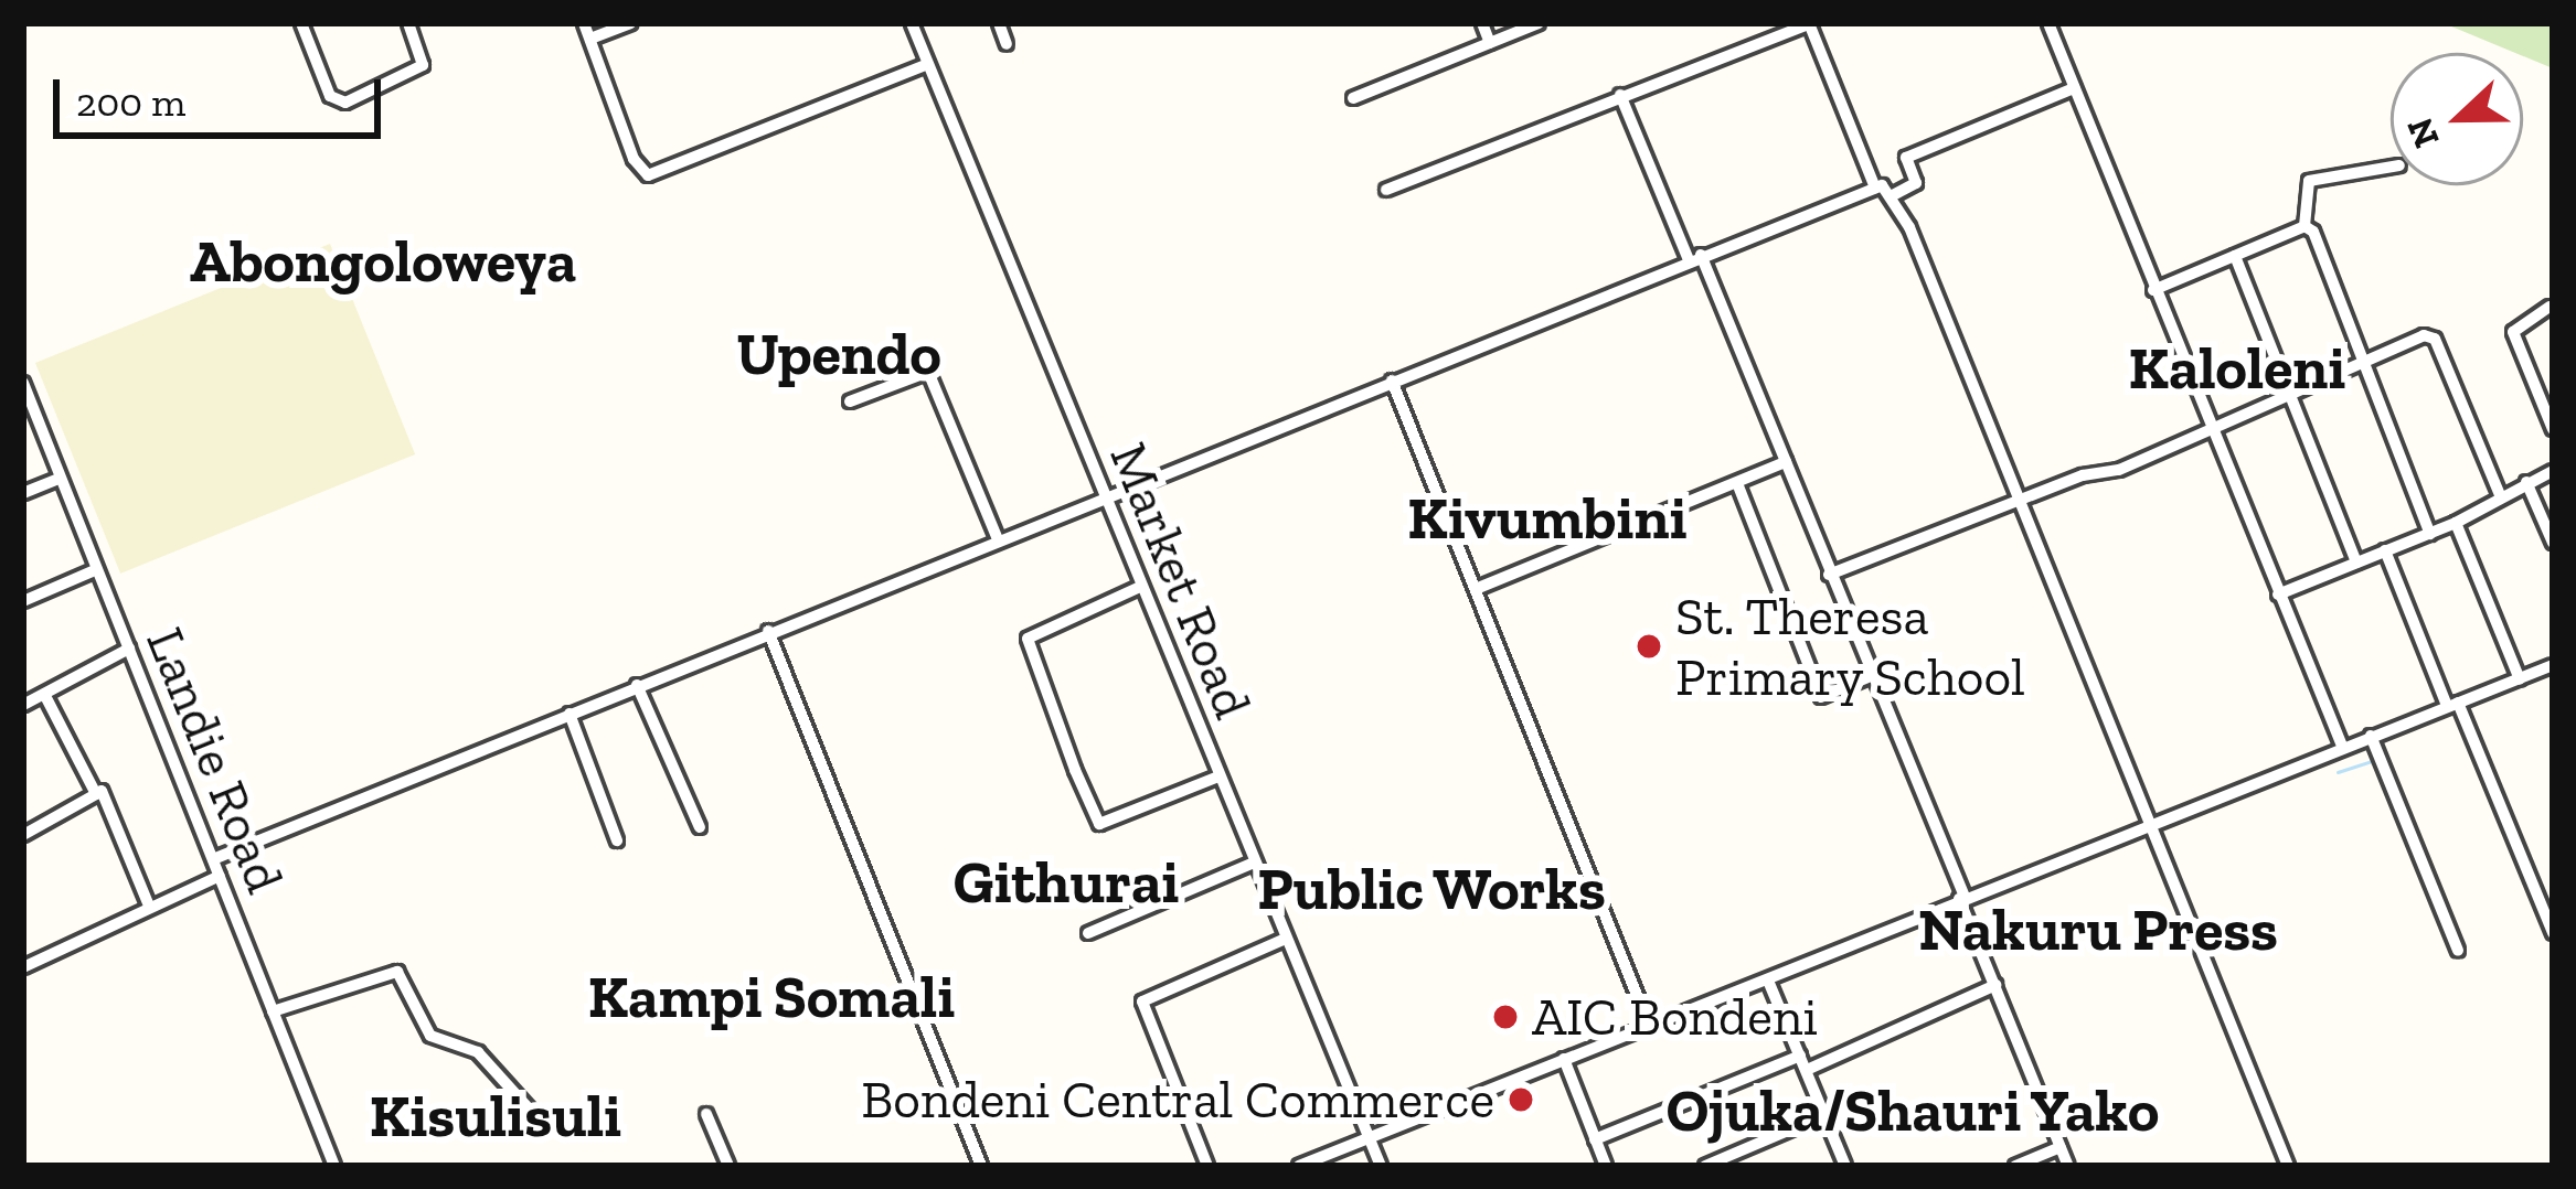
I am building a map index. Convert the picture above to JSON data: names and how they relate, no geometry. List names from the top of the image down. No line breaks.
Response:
{"streets":{"street":["Market Road","Landie Road"]},"districts":["Abongoloweya","Upendo","Kaloleni","Kivumbini","Githurai","Public Works","Nakuru Press","Kampi Somali","Ojuka/Shauri Yako","Kisulisuli"],"places":["St. Theresa Primary School","AIC Bondeni","Bondeni Central Commerce"],"scale_bar":"200 m","north":"left"}
